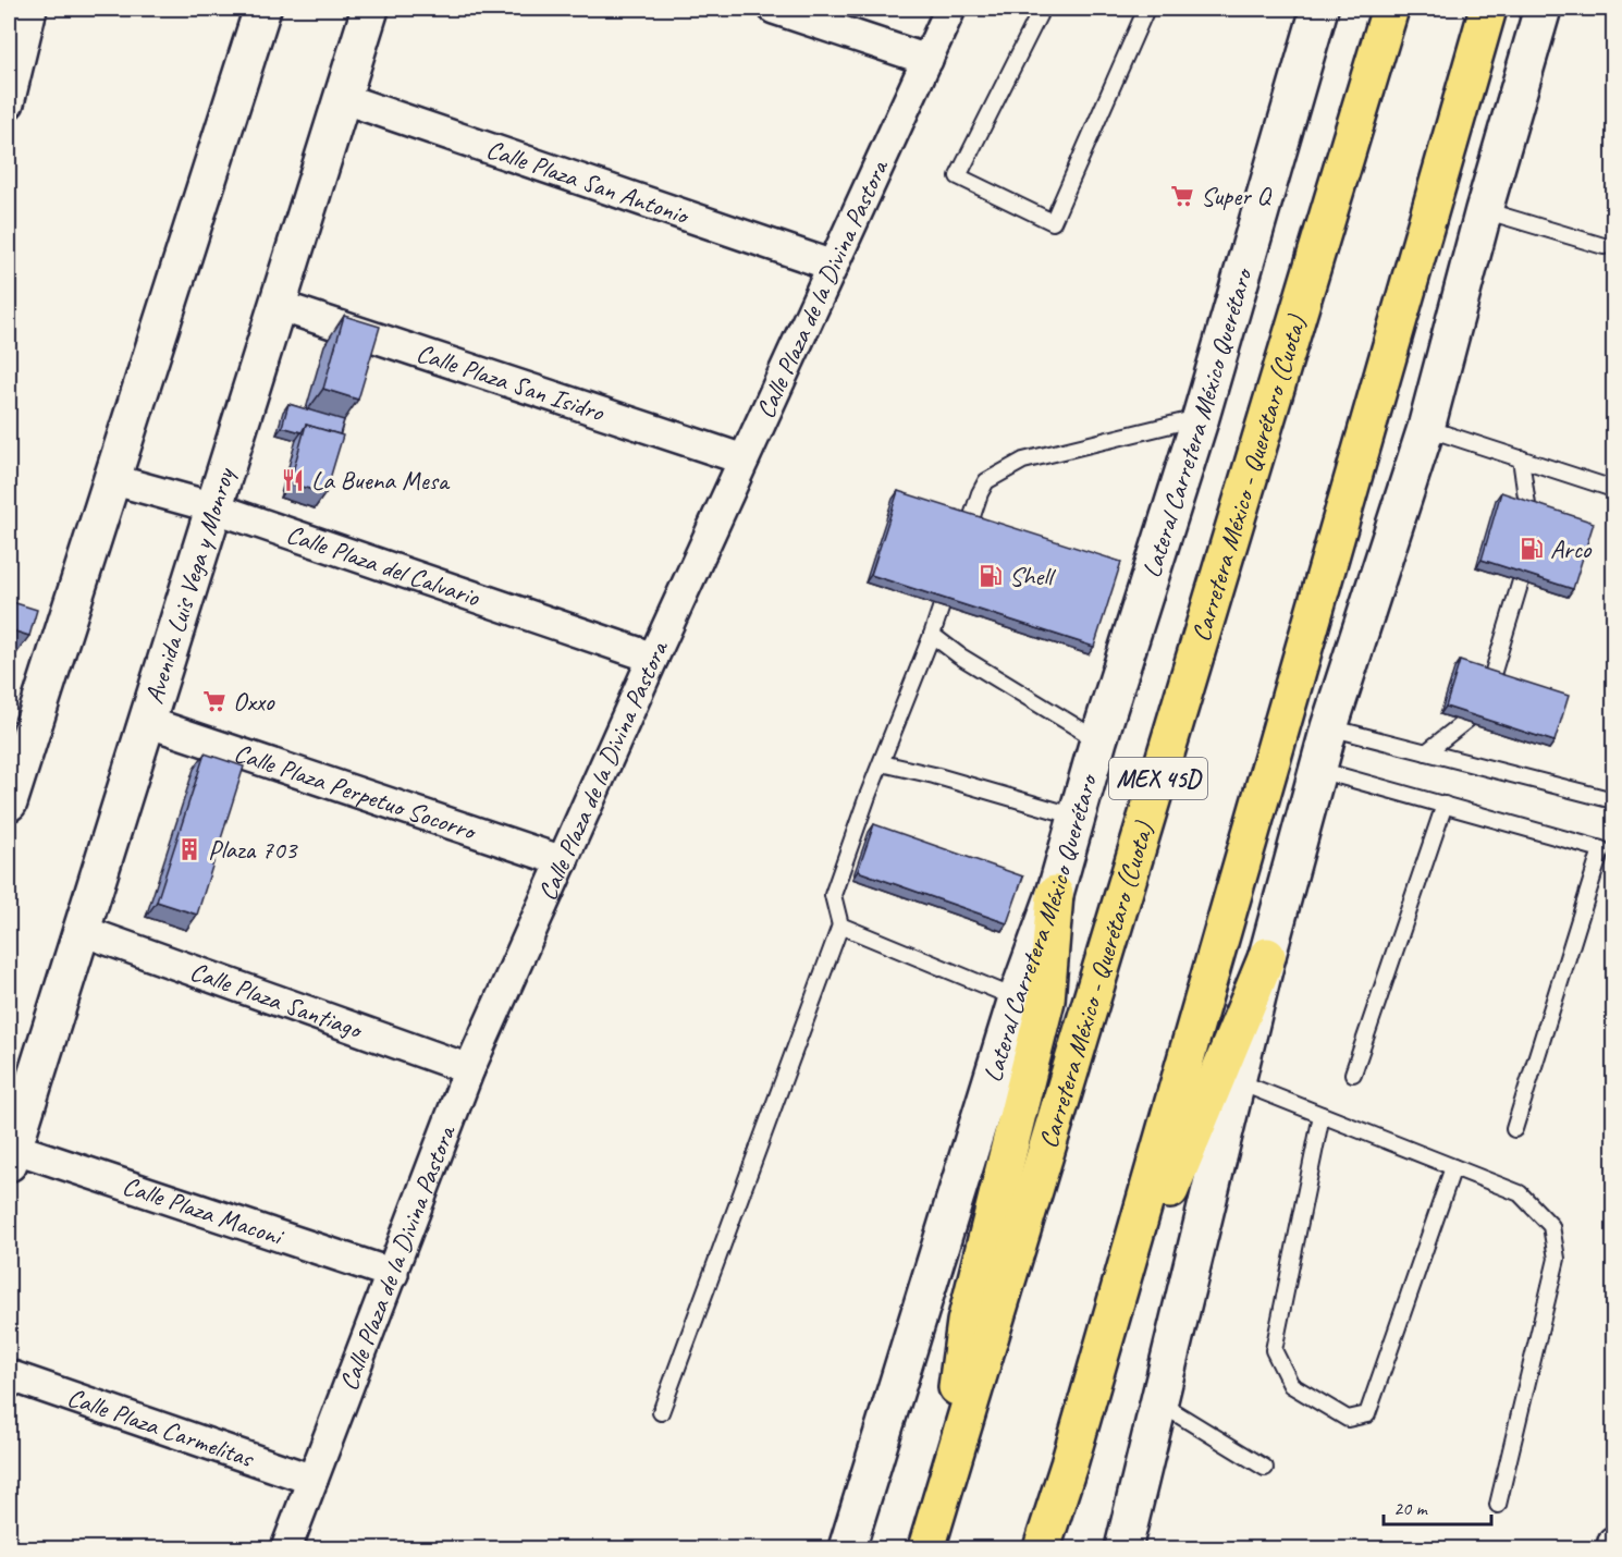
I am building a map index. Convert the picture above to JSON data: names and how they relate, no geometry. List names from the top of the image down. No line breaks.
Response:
{"streets":{"highway":["Carretera México - Querétaro (Cuota)","MEX 45D"],"main road":["Lateral Carretera México Querétaro","Avenida Luis Vega y Monroy"],"street":["Calle Plaza San Antonio","Calle Plaza de la Divina Pastora","Calle Plaza San Isidro","Calle Plaza del Calvario","Calle Plaza Perpetuo Socorro","Calle Plaza Santiago","Calle Plaza Maconi","Calle Plaza Carmelitas"]},"crossings":[["Calle Plaza San Antonio","Calle Plaza de la Divina Pastora"],["Calle Plaza San Antonio","Avenida Luis Vega y Monroy"],["Calle Plaza de la Divina Pastora","Calle Plaza San Isidro"],["Calle Plaza de la Divina Pastora","Calle Plaza del Calvario"],["Calle Plaza de la Divina Pastora","Calle Plaza Perpetuo Socorro"],["Calle Plaza de la Divina Pastora","Calle Plaza Santiago"],["Calle Plaza de la Divina Pastora","Calle Plaza Maconi"],["Calle Plaza de la Divina Pastora","Calle Plaza Carmelitas"],["Calle Plaza San Isidro","Avenida Luis Vega y Monroy"],["Calle Plaza del Calvario","Avenida Luis Vega y Monroy"],["Avenida Luis Vega y Monroy","Calle Plaza Perpetuo Socorro"],["Avenida Luis Vega y Monroy","Calle Plaza Santiago"],["Avenida Luis Vega y Monroy","Calle Plaza Maconi"]],"places":{"supermarket":["Super Q","Oxxo"],"restaurant":["La Buena Mesa"],"fuel station":["Arco","Shell"],"building":["Plaza 703"]},"scale_bar":"20 m"}
